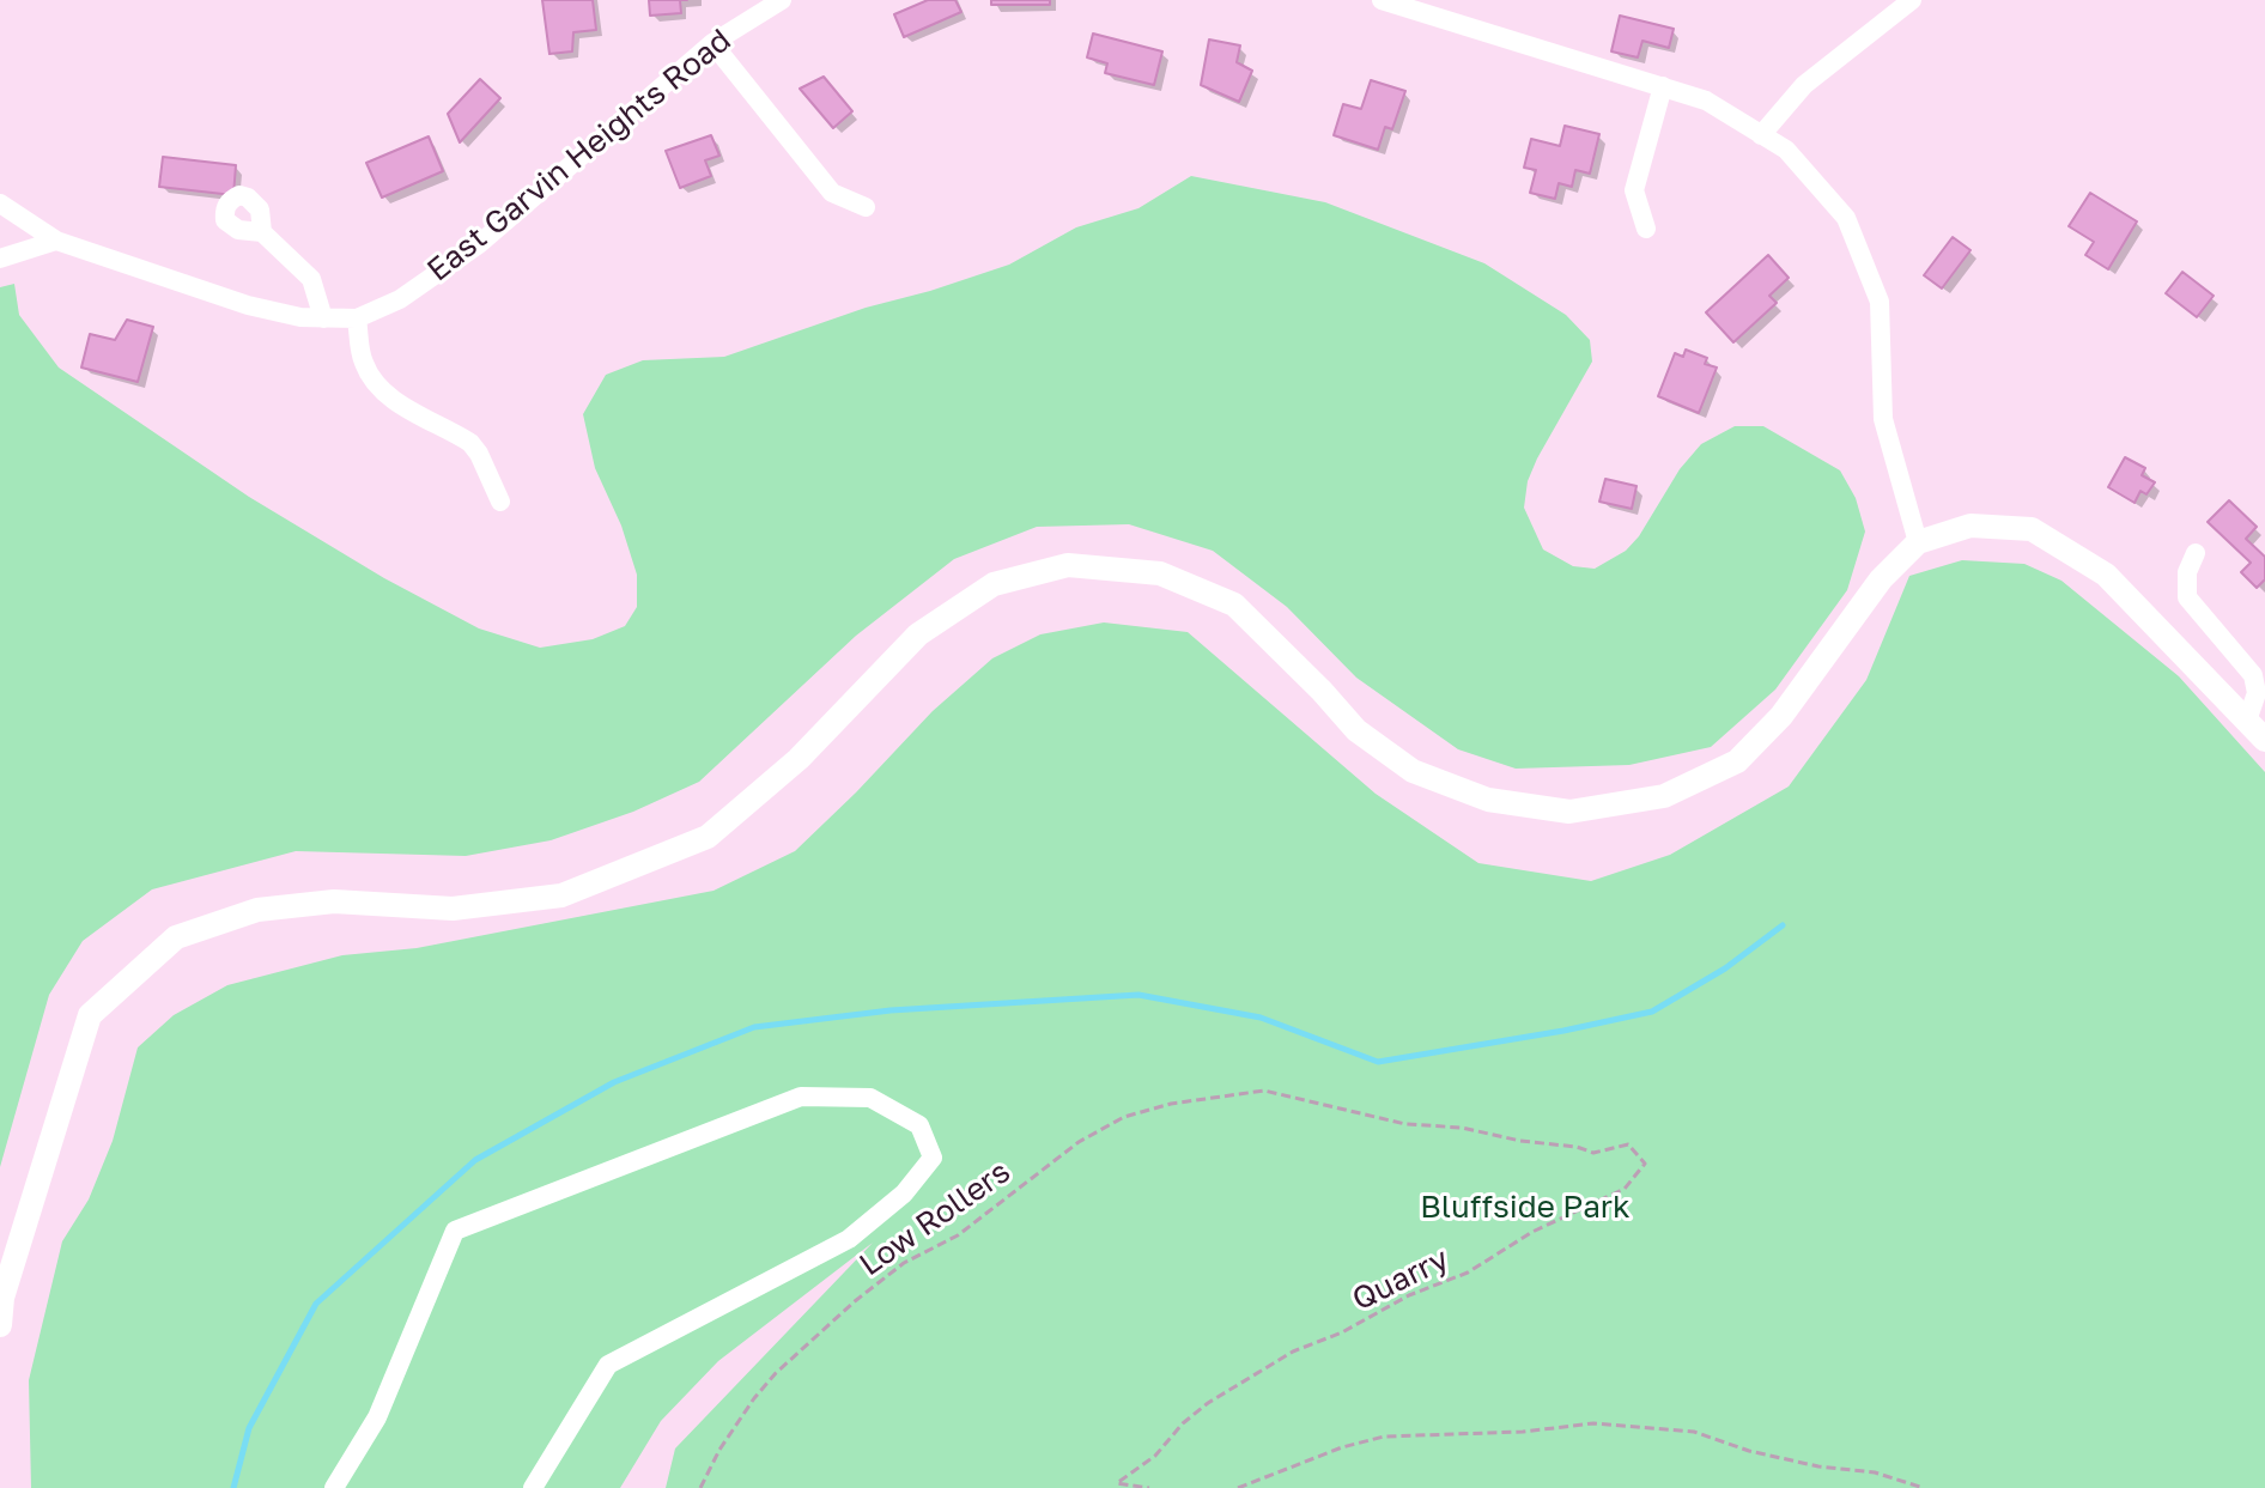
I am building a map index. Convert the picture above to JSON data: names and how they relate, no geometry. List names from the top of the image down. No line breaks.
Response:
{"streets":{"street":["East Garvin Heights Road"],"path":["Low Rollers","Quarry"]},"crossings":[["Low Rollers","Quarry"]],"parks":["Bluffside Park"]}
